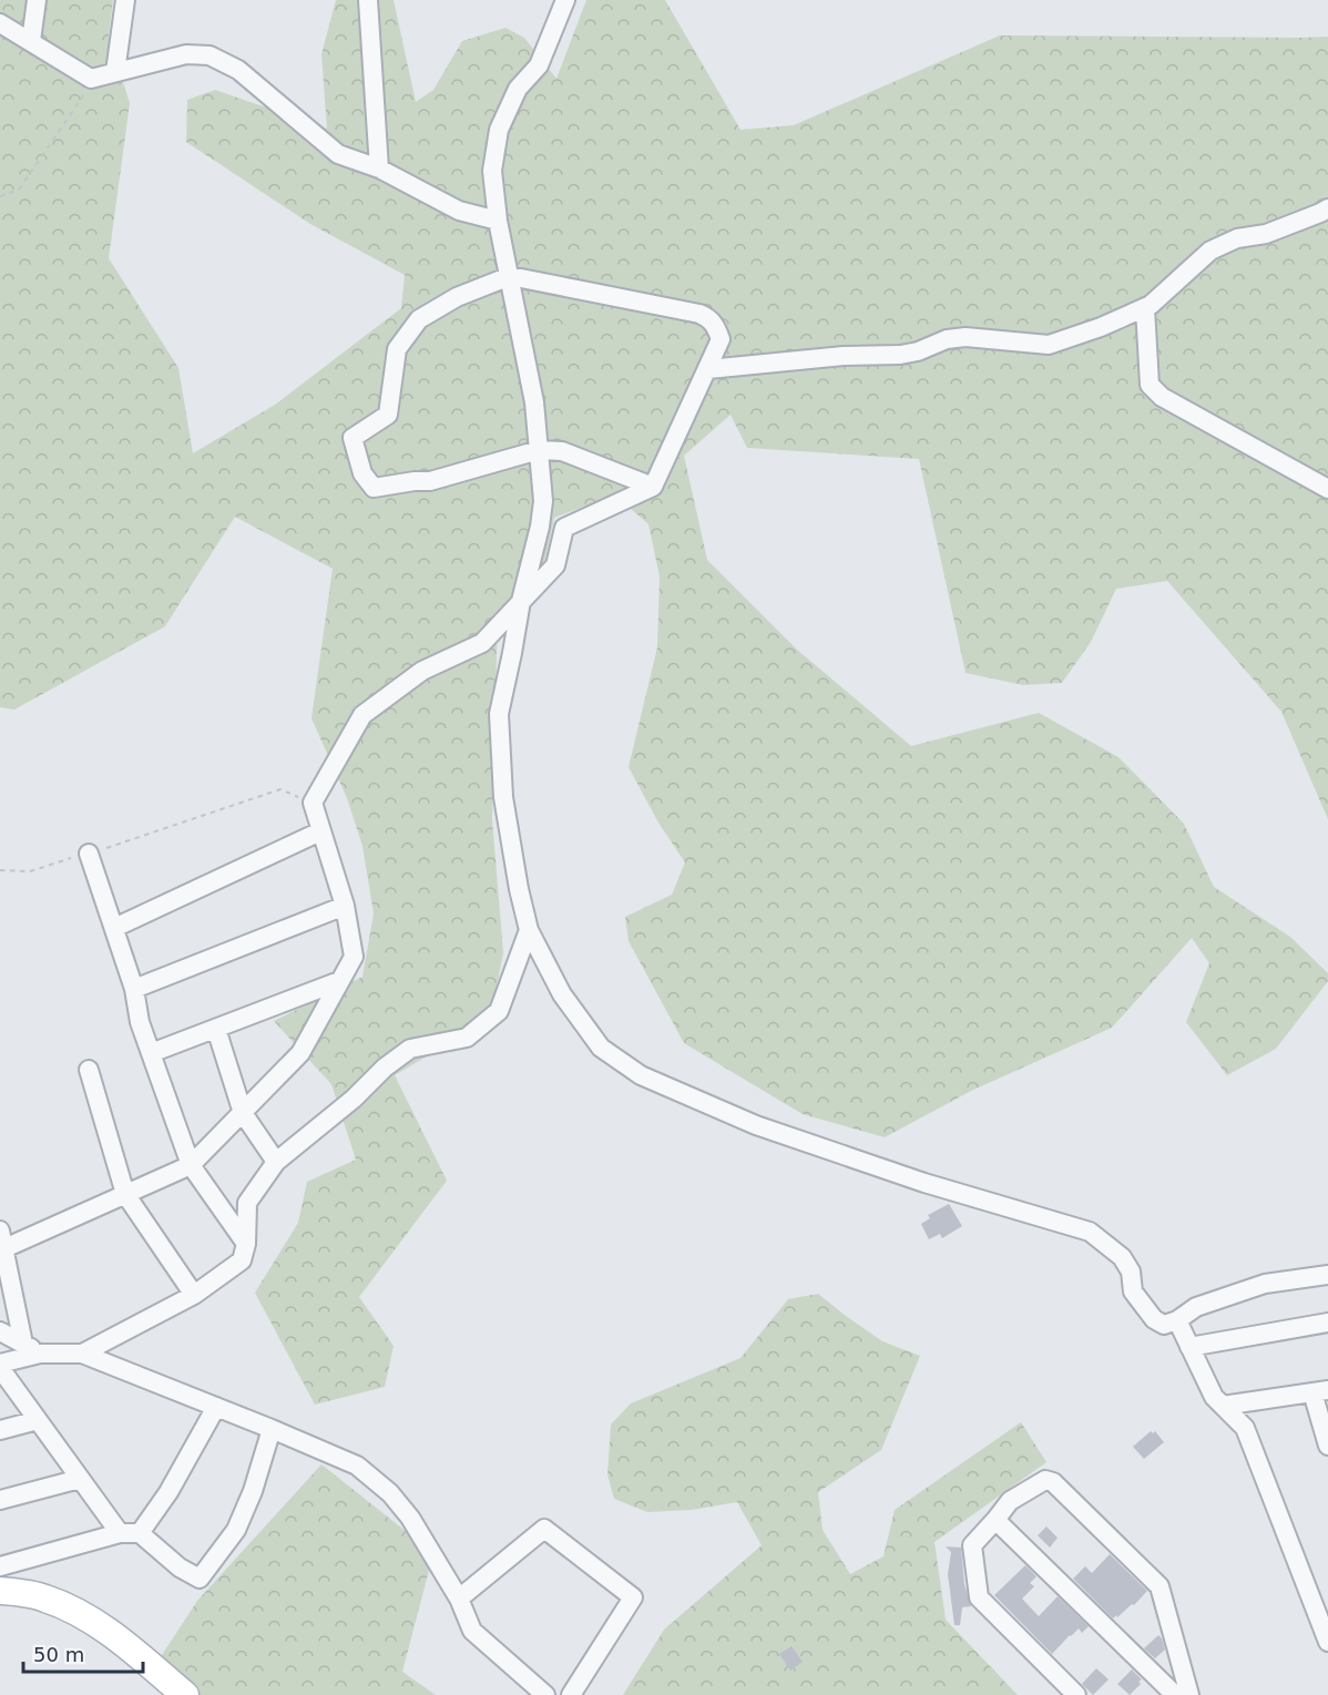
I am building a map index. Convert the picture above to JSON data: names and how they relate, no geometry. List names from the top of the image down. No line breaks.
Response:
{"scale_bar":"50 m"}
